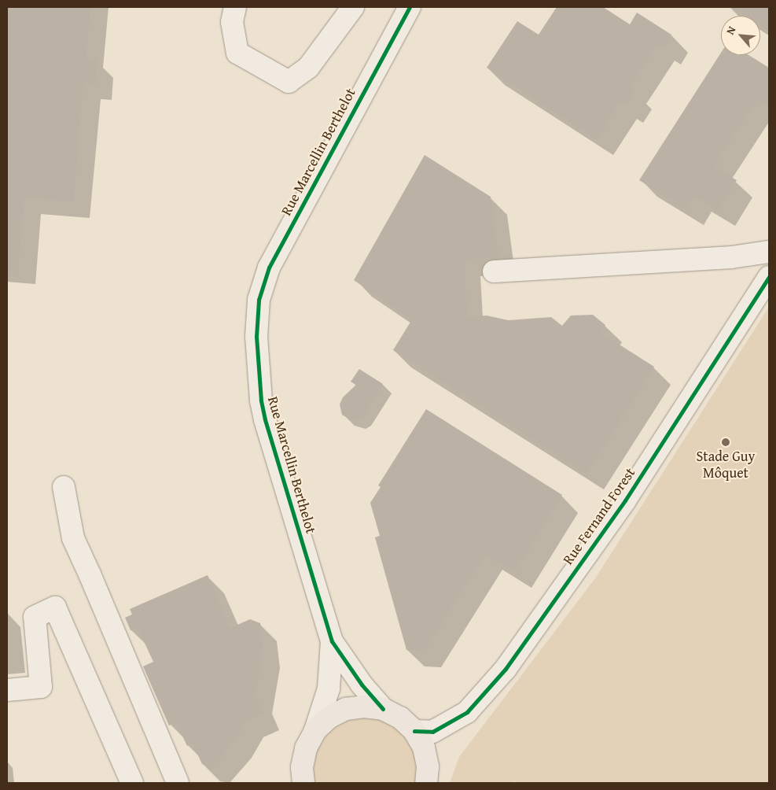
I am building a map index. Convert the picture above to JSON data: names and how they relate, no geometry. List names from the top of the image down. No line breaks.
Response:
{"streets":{"street":["Rue Marcellin Berthelot","Rue Fernand Forest"]},"places":["Stade Guy Môquet"],"north":"top left"}
